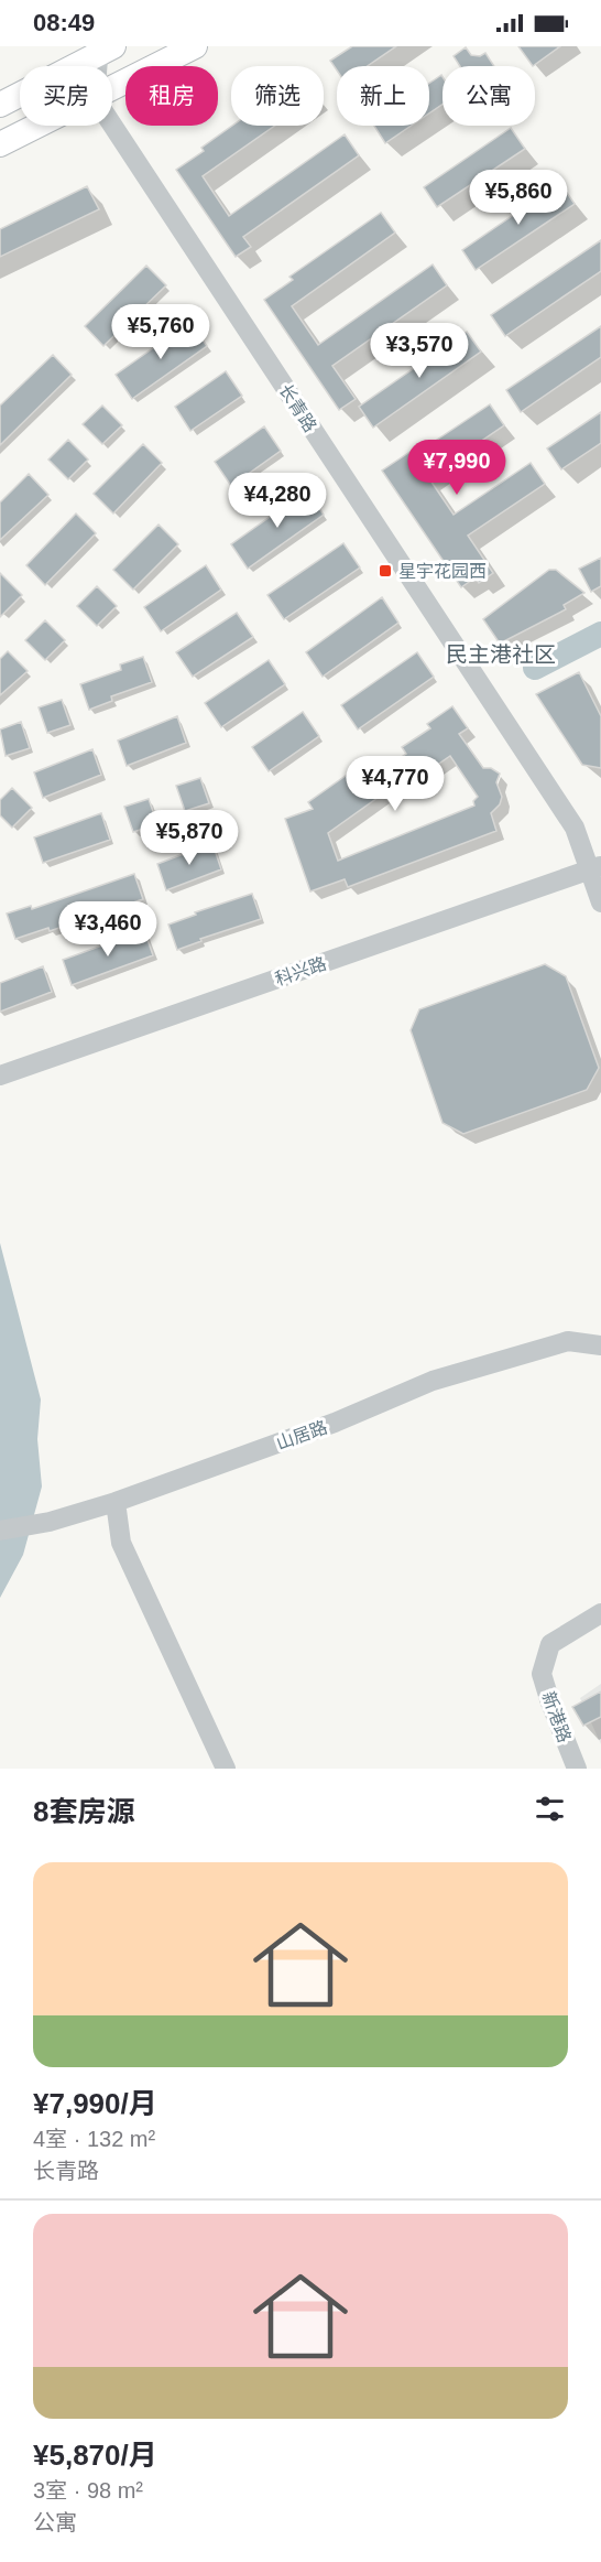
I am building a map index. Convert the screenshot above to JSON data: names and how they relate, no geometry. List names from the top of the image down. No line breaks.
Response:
{"streets":{"street":["长青路","科兴路","山居路","新港路"]},"crossings":[["长青路","科兴路"]],"districts":["民主港社区"],"places":{"transit":["星宇花园西"]},"page":{"status":"08:49","chip":["买房","租房","筛选","新上","公寓"],"price":["¥5,860","¥5,760","¥3,570","¥7,990","¥4,280","¥4,770","¥5,870","¥3,460"],"heading":"8套房源","list":[{"name":"¥7,990/月","note":"4室 · 132 m² · 长青路"},{"name":"¥5,870/月","note":"3室 · 98 m² · 公寓"}]}}
